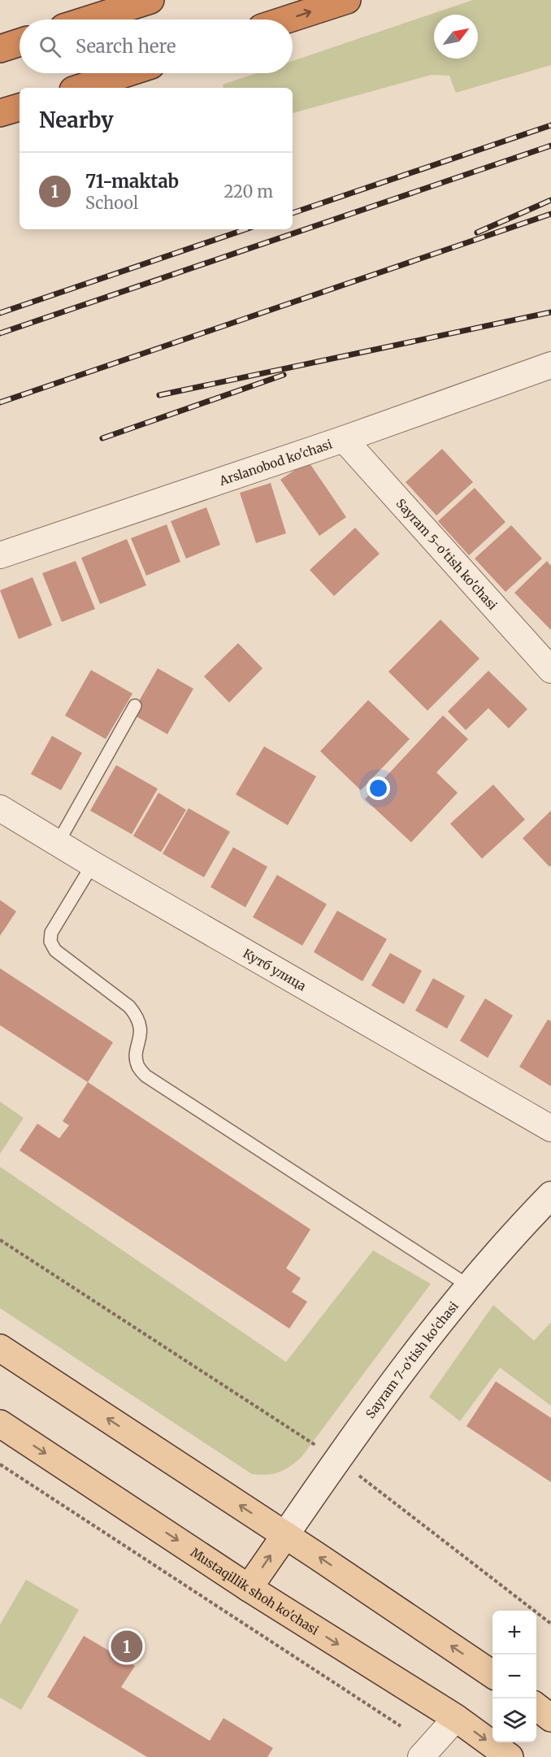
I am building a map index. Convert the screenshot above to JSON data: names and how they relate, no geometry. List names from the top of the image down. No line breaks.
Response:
{"streets":{"main road":["Mustaqillik shoh ko'chasi"],"street":["Arslanobod ko'chasi","Sayram 5-o'tish ko'chasi","Кутб улица","Sayram 7-o'tish ko'chasi"]},"crossings":[["Arslanobod ko'chasi","Sayram 5-o'tish ko'chasi"]],"north":"top right","page":{"search":"Search here","heading":"Nearby","list":[{"mark":"1","name":"71-maktab","note":"School","value":"220 m"}],"map_buttons":["+","−"],"pins":"1"}}
